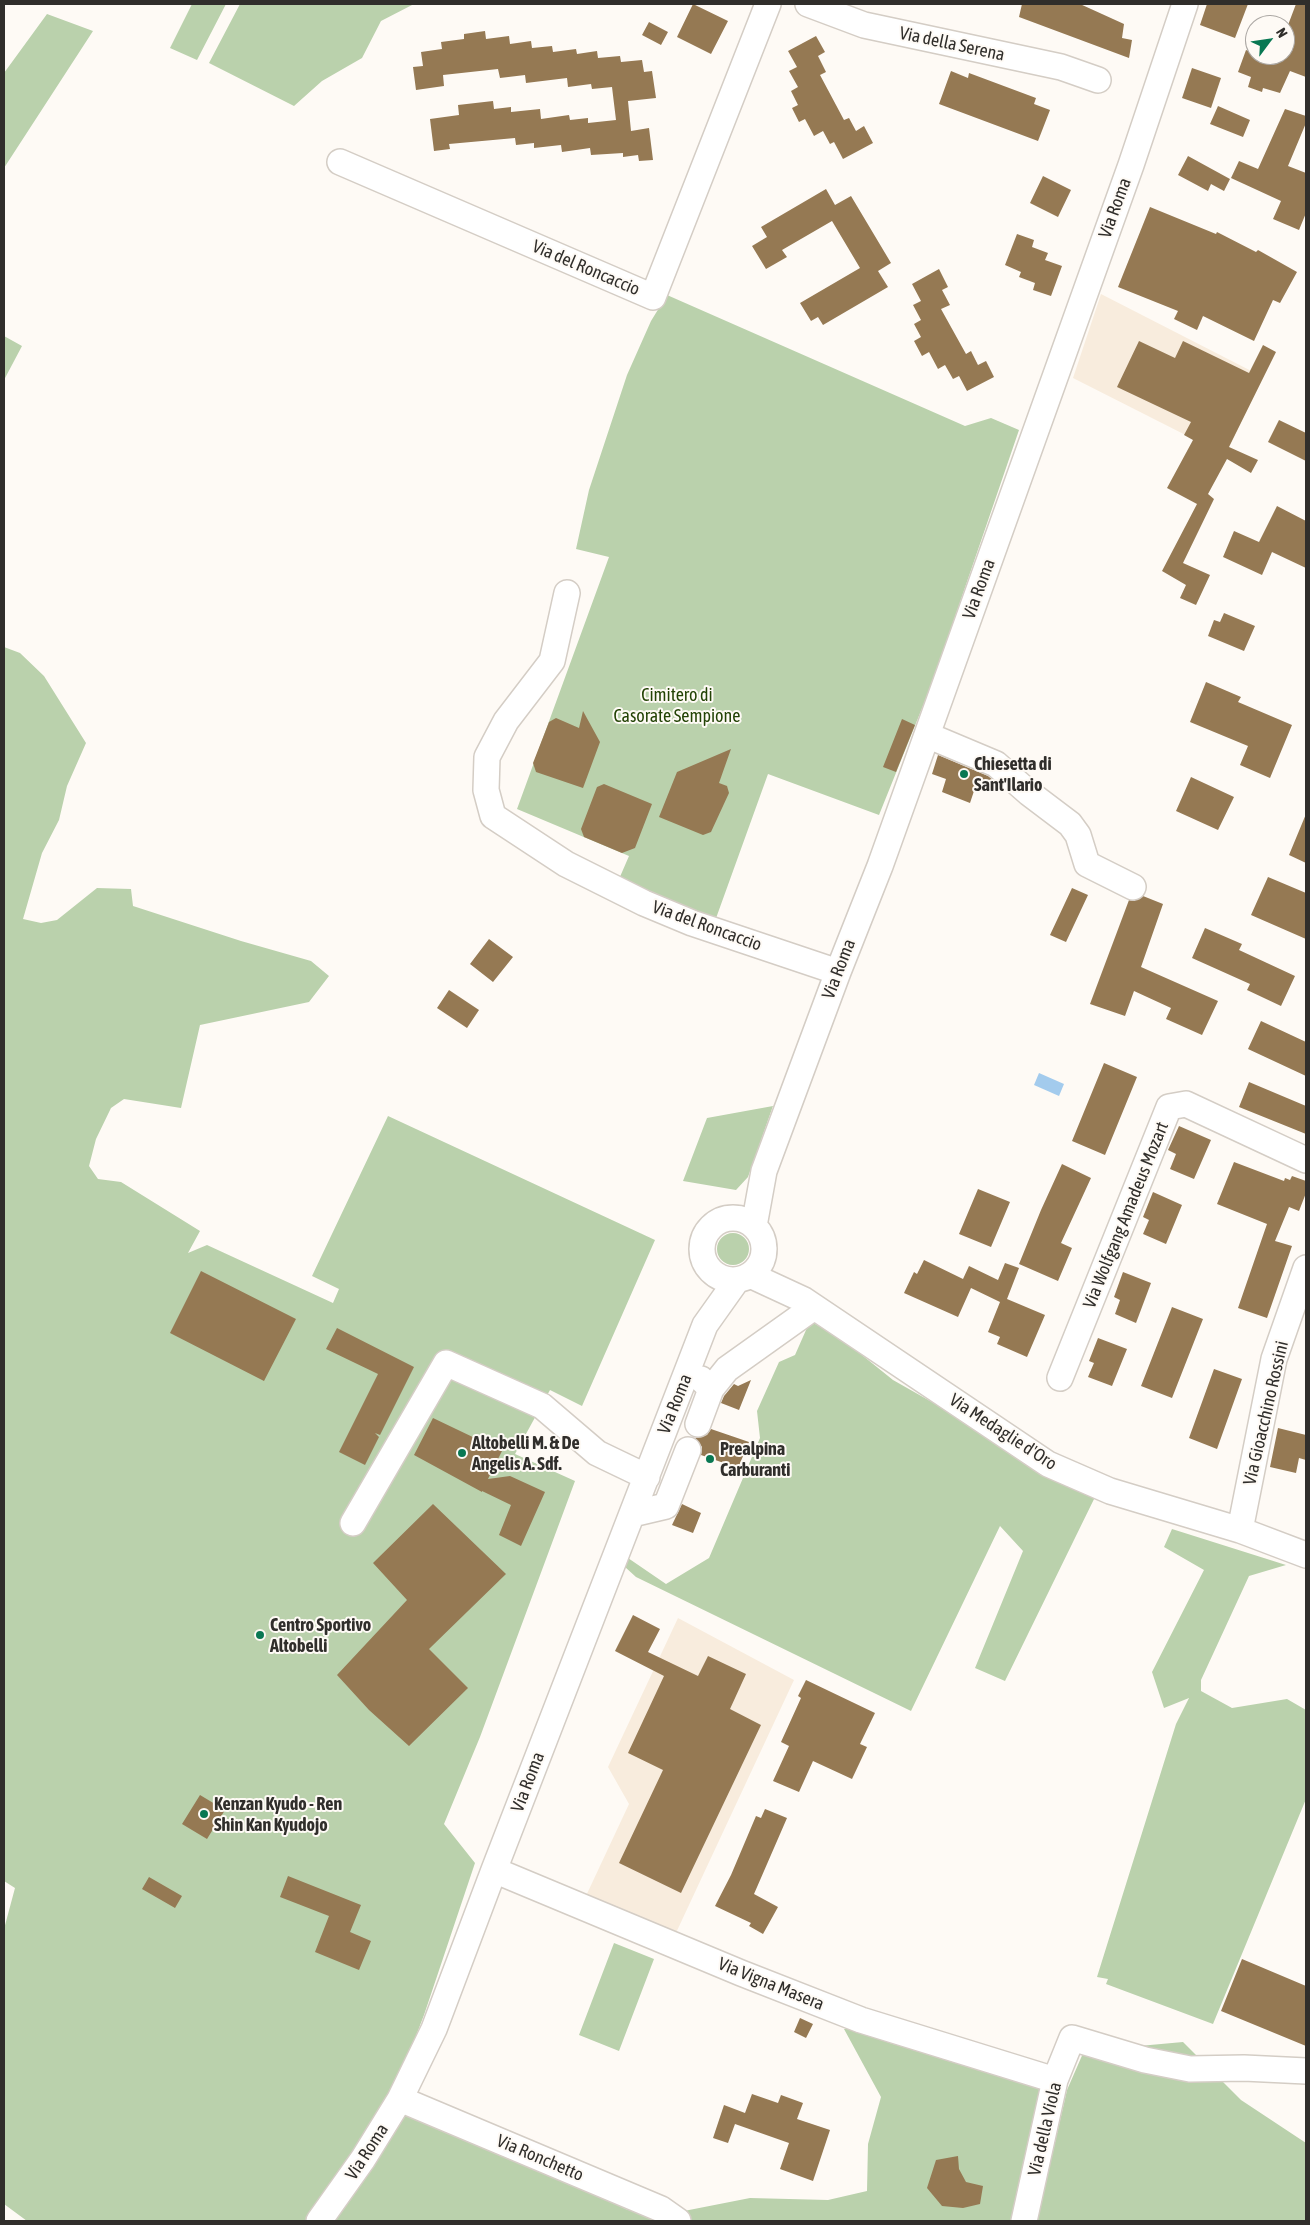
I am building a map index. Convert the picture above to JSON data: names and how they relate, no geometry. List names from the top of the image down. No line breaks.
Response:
{"streets":{"street":["Via della Serena","Via Roma","Via del Roncaccio","Via Wolfgang Amadeus Mozart","Via Gioacchino Rossini","Via Medaglie d'Oro","Via Vigna Masera","Via della Viola","Via Ronchetto"]},"crossings":[["Via Roma","Via del Roncaccio"],["Via Roma","Via Medaglie d'Oro"],["Via Roma","Via Vigna Masera"],["Via Roma","Via Ronchetto"],["Via Gioacchino Rossini","Via Medaglie d'Oro"],["Via Vigna Masera","Via della Viola"]],"parks":["Cimitero di Casorate Sempione"],"places":["Chiesetta di Sant'Ilario","Altobelli M. & De Angelis A. Sdf.","Prealpina Carburanti","Centro Sportivo Altobelli","Kenzan Kyudo - Ren Shin Kan Kyudojo"],"north":"top right"}
